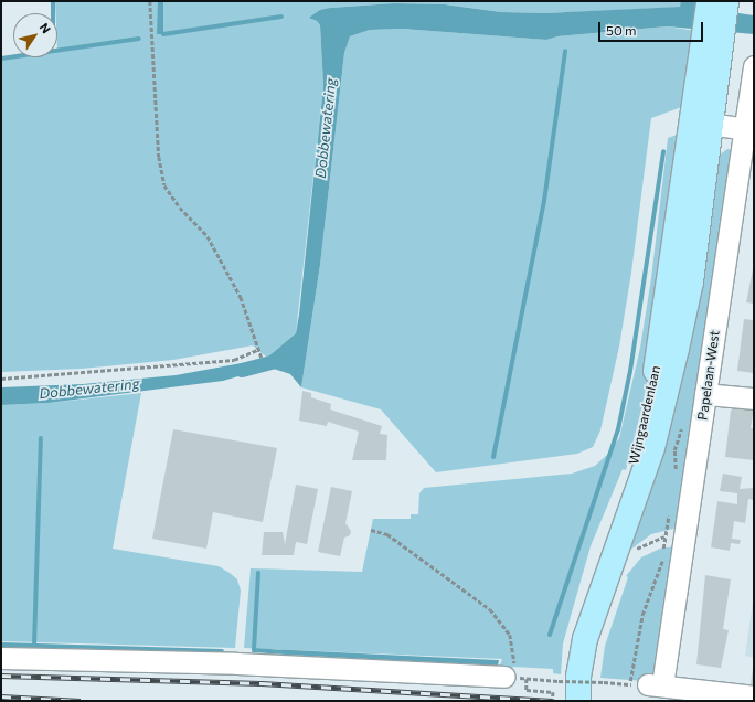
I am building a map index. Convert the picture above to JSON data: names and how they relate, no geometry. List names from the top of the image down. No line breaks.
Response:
{"streets":{"main road":["Wijngaardenlaan"],"street":["Papelaan-West"]},"water":["Dobbewatering"],"scale_bar":"50 m","north":"top right"}
